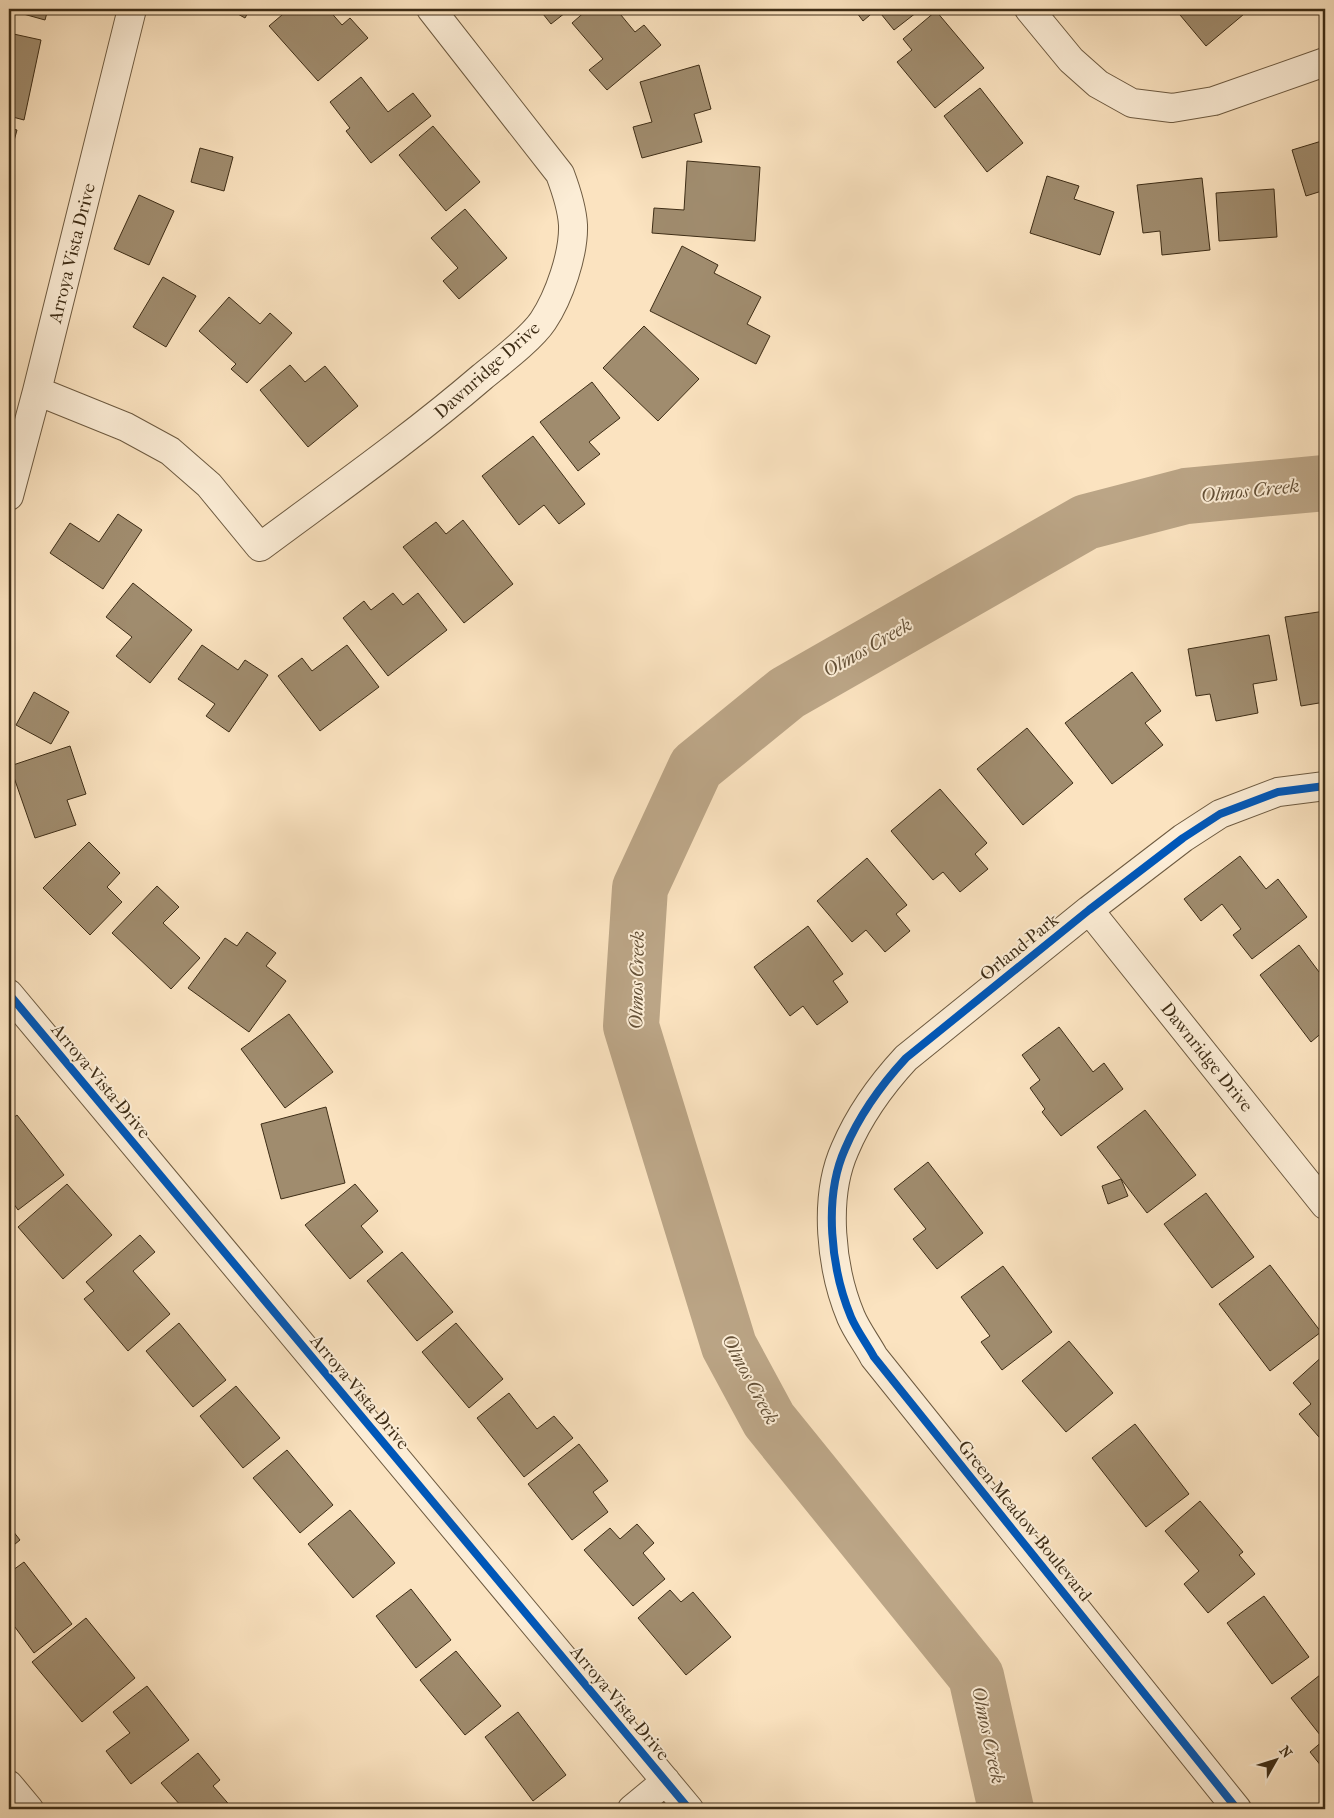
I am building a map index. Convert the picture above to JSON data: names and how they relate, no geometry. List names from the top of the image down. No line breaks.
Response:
{"streets":{"street":["Arroya Vista Drive","Dawnridge Drive","Orland Park","Green Meadow Boulevard"]},"crossings":[["Arroya Vista Drive","Dawnridge Drive"],["Dawnridge Drive","Orland Park"],["Orland Park","Green Meadow Boulevard"]],"water":["Olmos Creek"],"north":"top right"}
